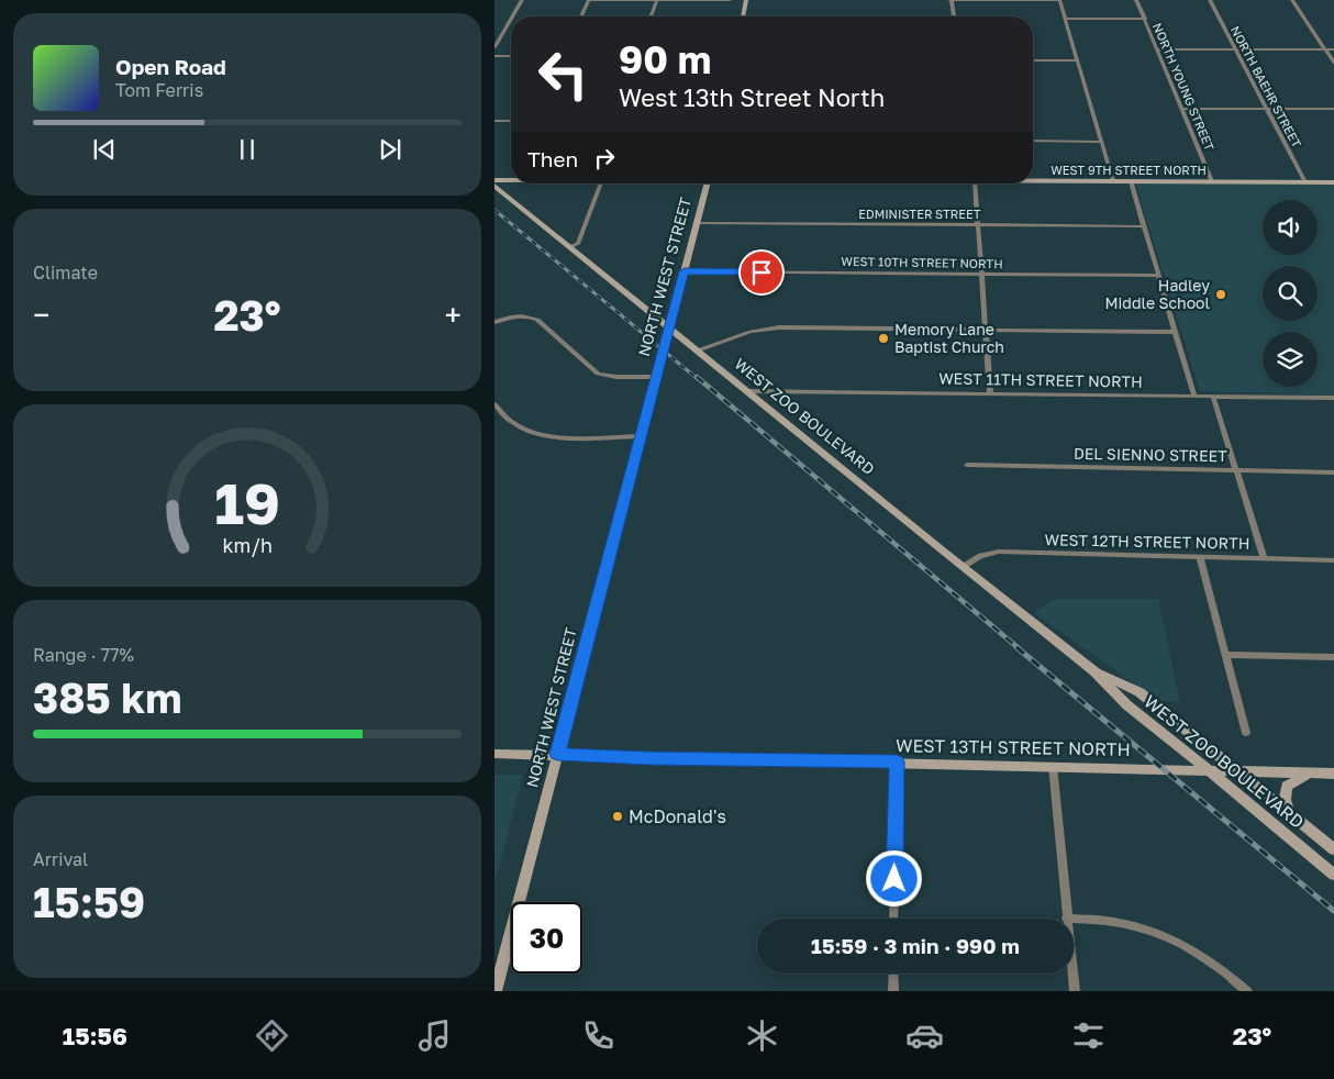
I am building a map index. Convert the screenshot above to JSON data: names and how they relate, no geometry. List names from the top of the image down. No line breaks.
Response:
{"streets":{"main road":["WEST 9TH STREET NORTH","NORTH WEST STREET","WEST ZOO BOULEVARD","WEST 13TH STREET NORTH"],"street":["NORTH YOUNG STREET","NORTH BAEHR STREET","EDMINISTER STREET","WEST 10TH STREET NORTH","WEST 11TH STREET NORTH","DEL SIENNO STREET","WEST 12TH STREET NORTH"]},"crossings":[["NORTH YOUNG STREET","WEST 9TH STREET NORTH"],["NORTH BAEHR STREET","WEST 9TH STREET NORTH"],["EDMINISTER STREET","NORTH WEST STREET"],["WEST 10TH STREET NORTH","NORTH WEST STREET"],["NORTH WEST STREET","WEST ZOO BOULEVARD"],["NORTH WEST STREET","WEST 13TH STREET NORTH"],["WEST 11TH STREET NORTH","WEST ZOO BOULEVARD"],["WEST ZOO BOULEVARD","WEST 12TH STREET NORTH"],["WEST ZOO BOULEVARD","WEST 13TH STREET NORTH"]],"places":["Hadley Middle School","Memory Lane Baptist Church","McDonald's"],"page":{"turn":["90 m","West 13th Street North"],"song":["Open Road","Tom Ferris"],"then":"Then","tile":["Climate",["Range · 77%","385 km"],["Arrival","15:59"]],"heat":["−","23°","+"],"limit":"30","trip":"15:59 · 3 min · 990 m","tabs":["15:56","23°"],"gauge":["19","km/h"]}}
